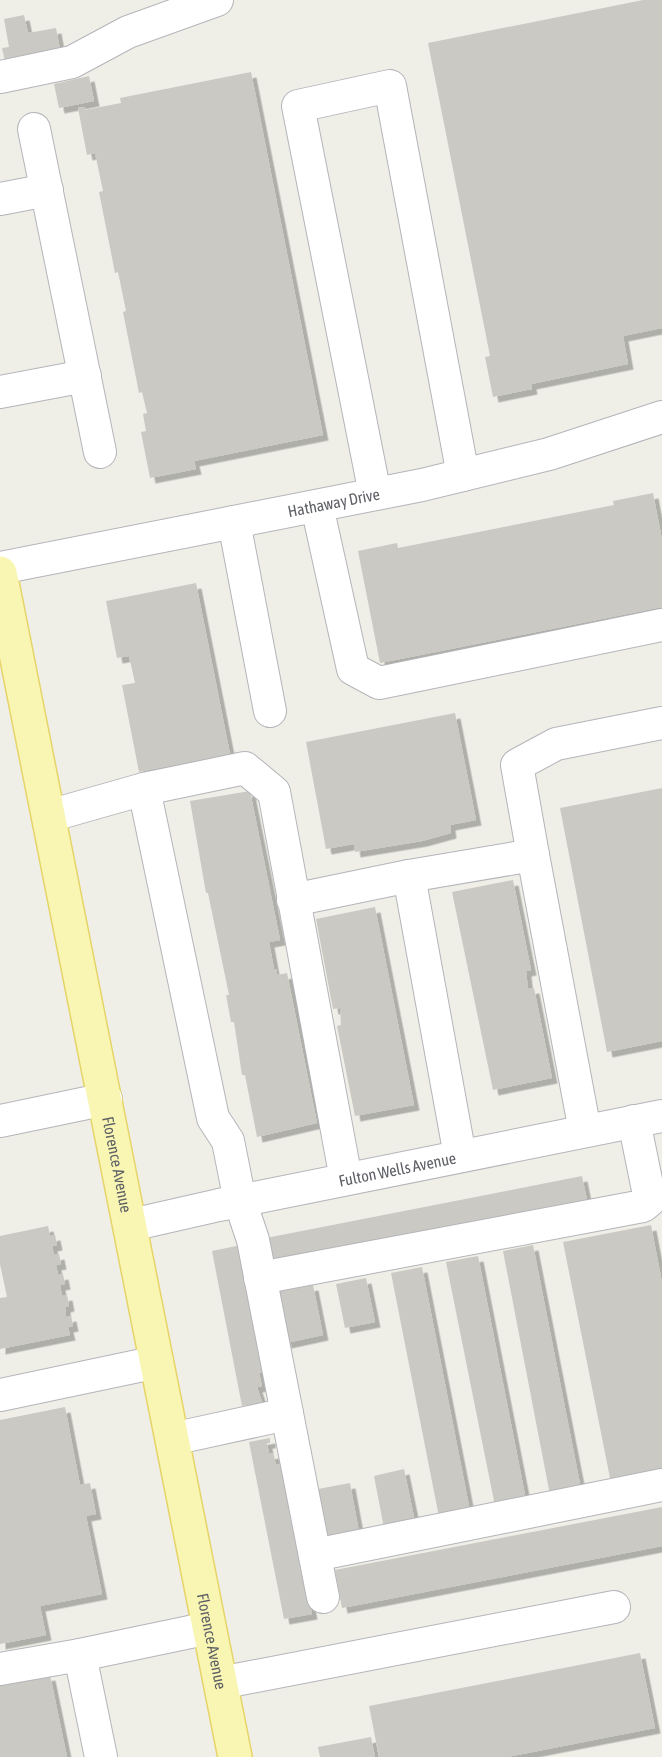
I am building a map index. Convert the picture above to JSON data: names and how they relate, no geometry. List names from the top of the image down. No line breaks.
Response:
{"streets":{"main road":["Florence Avenue"],"street":["Hathaway Drive","Fulton Wells Avenue"]},"crossings":[["Florence Avenue","Fulton Wells Avenue"]]}
